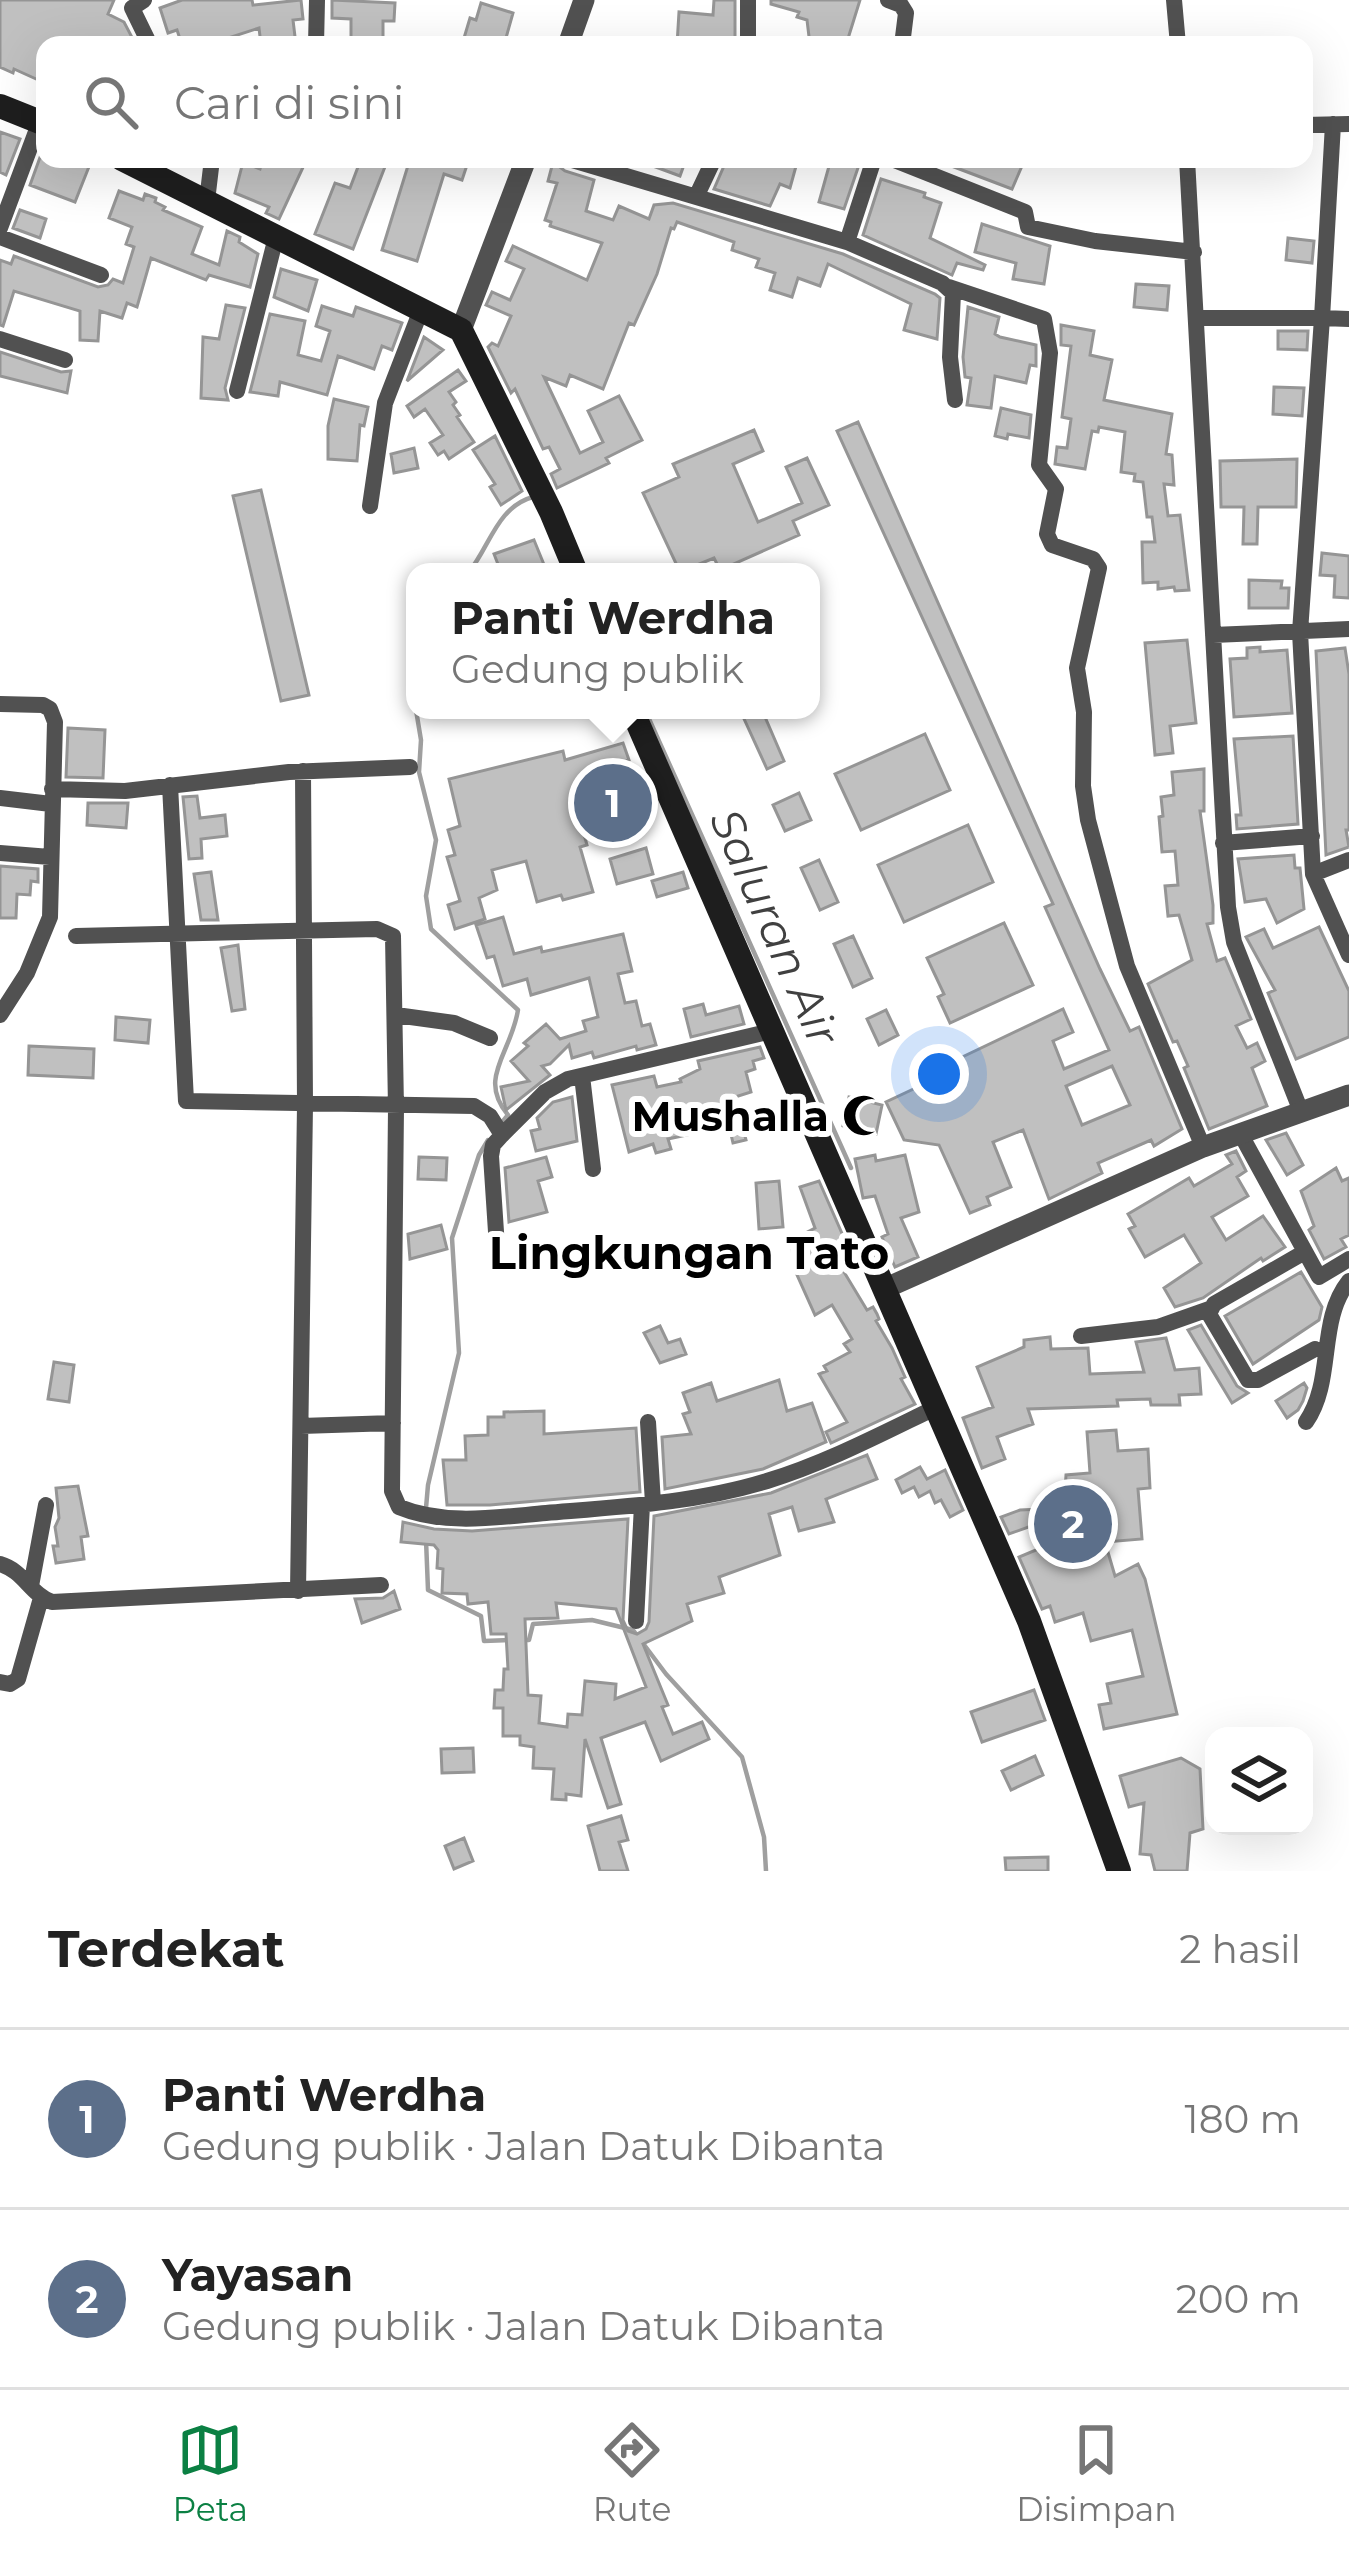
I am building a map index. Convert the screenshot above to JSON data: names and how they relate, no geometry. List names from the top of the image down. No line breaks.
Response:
{"districts":["Lingkungan Tato"],"water":["Saluran Air"],"places":{"mosque":["Mushalla"]},"page":{"search":"Cari di sini","popup":["Panti Werdha","Gedung publik"],"pins":["1","2"],"heading":["Terdekat","2 hasil"],"list":[{"mark":"1","name":"Panti Werdha","note":"Gedung publik · Jalan Datuk Dibanta","value":"180 m"},{"mark":"2","name":"Yayasan","note":"Gedung publik · Jalan Datuk Dibanta","value":"200 m"}],"nav":["Peta","Rute","Disimpan"]}}
